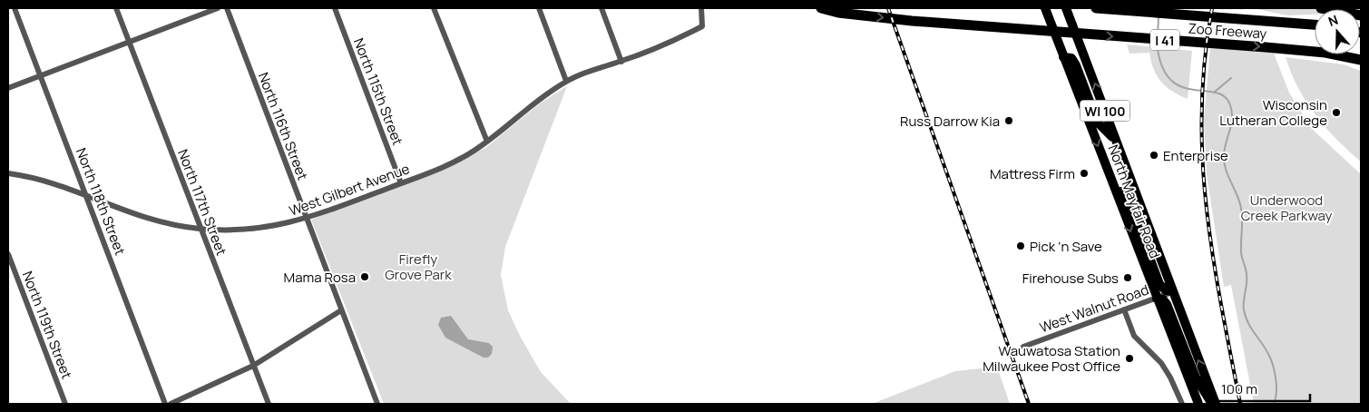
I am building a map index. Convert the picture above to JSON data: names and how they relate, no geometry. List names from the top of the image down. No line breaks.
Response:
{"streets":{"highway":["Zoo Freeway","I 41"],"main road":["WI 100","North Mayfair Road"],"street":["North 115th Street","North 116th Street","West Gilbert Avenue","North 118th Street","North 117th Street","West Walnut Road","North 119th Street"]},"crossings":[["North 115th Street","West Gilbert Avenue"],["North 116th Street","West Gilbert Avenue"],["West Gilbert Avenue","North 118th Street"],["West Gilbert Avenue","North 117th Street"],["North Mayfair Road","West Walnut Road"]],"parks":["Underwood Creek Parkway","Firefly Grove Park"],"places":["Wisconsin Lutheran College","Russ Darrow Kia","Enterprise","Mattress Firm","Pick 'n Save","Mama Rosa","Firehouse Subs","Wauwatosa Station Milwaukee Post Office"],"scale_bar":"100 m","north":"top"}
